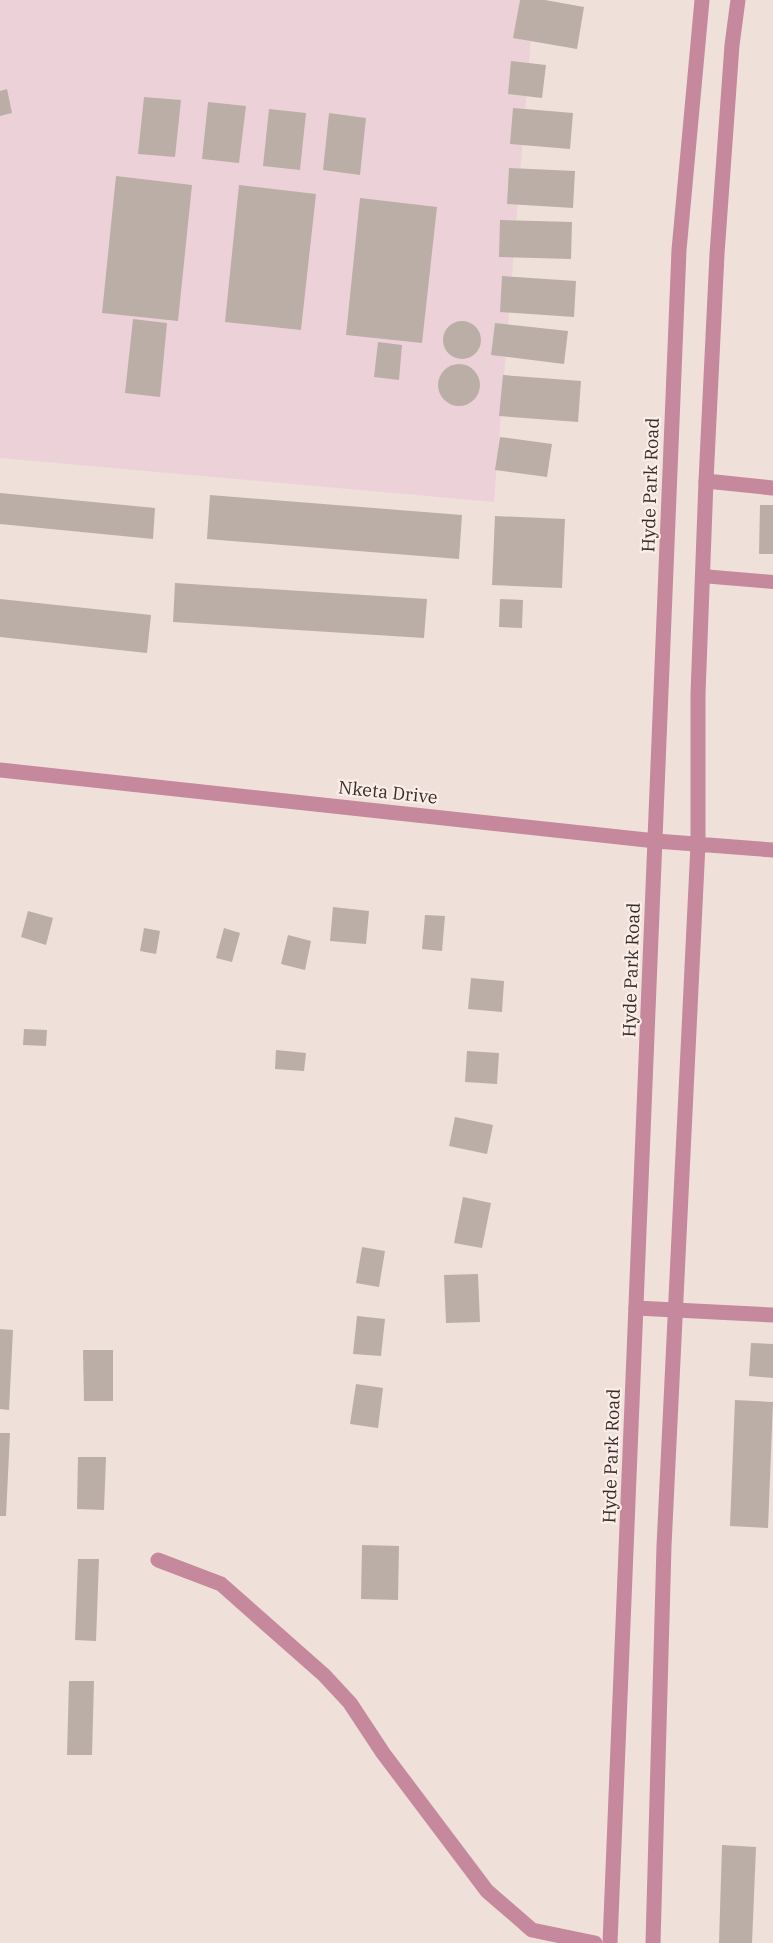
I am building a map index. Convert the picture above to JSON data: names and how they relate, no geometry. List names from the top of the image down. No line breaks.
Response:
{"streets":{"street":["Hyde Park Road","Nketa Drive"]},"crossings":[["Hyde Park Road","Nketa Drive"]]}
